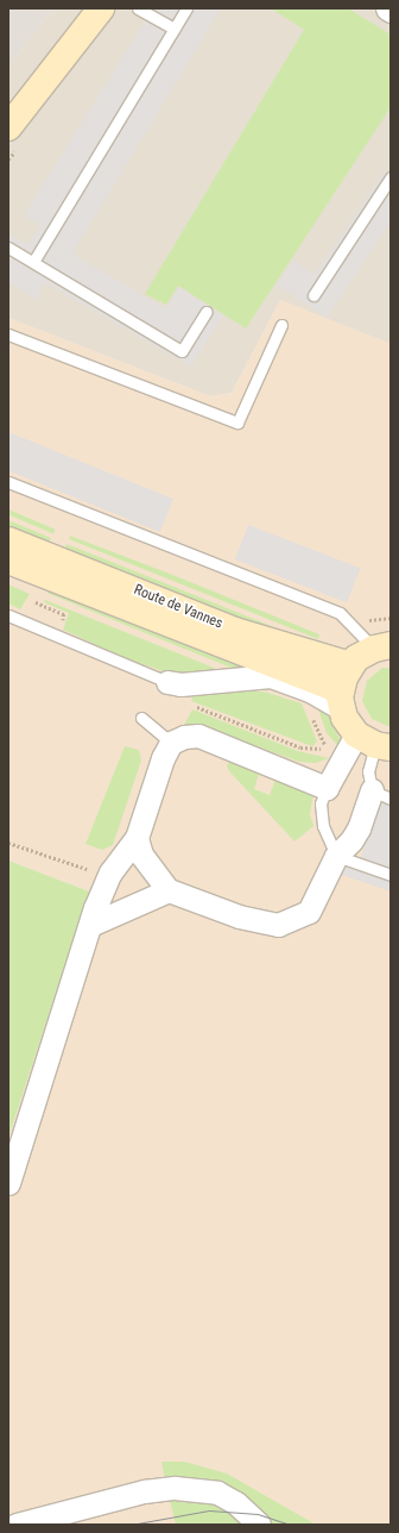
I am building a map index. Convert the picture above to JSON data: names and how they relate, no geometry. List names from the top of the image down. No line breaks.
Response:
{"streets":{"main road":["Route de Vannes"]}}
